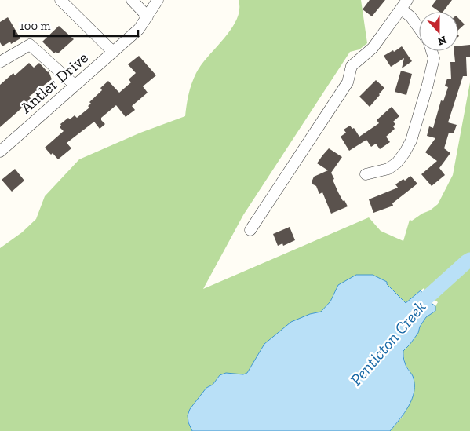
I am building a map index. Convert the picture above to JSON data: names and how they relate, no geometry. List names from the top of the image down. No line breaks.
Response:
{"streets":{"street":["Antler Drive"]},"water":["Penticton Creek"],"scale_bar":"100 m","north":"bottom"}
